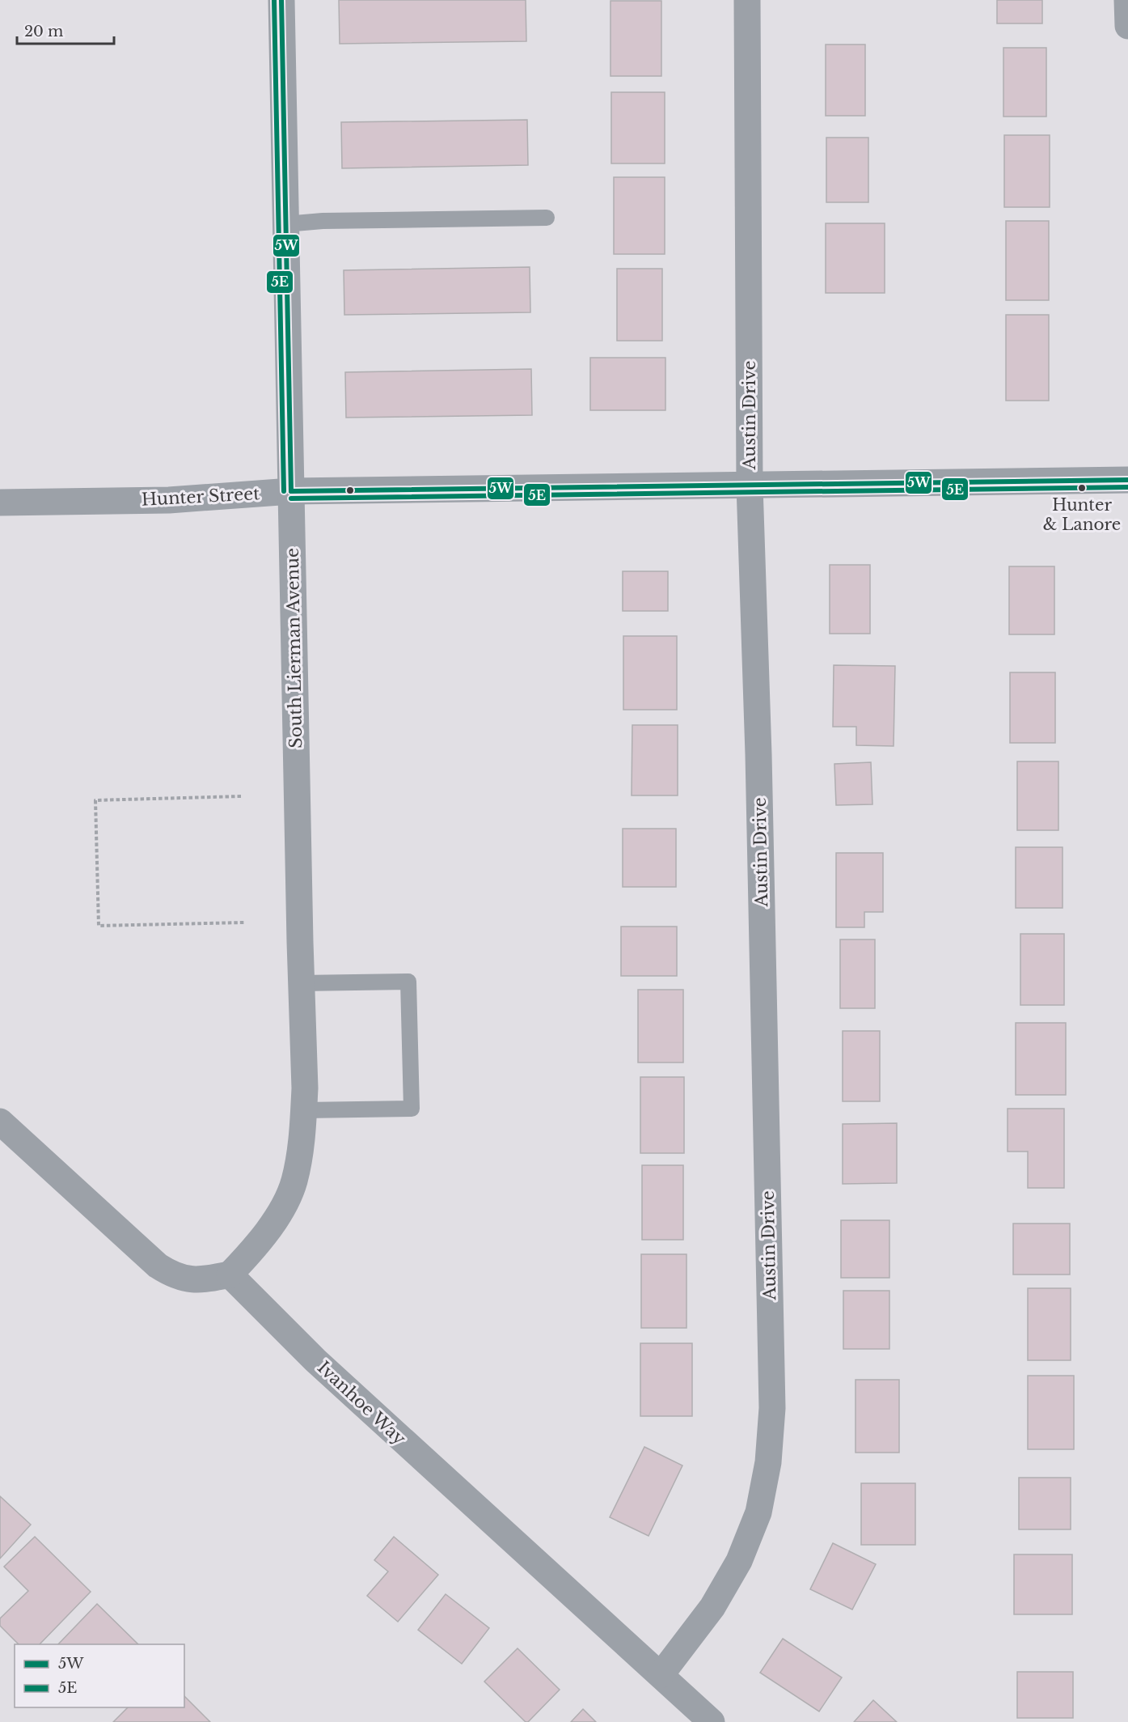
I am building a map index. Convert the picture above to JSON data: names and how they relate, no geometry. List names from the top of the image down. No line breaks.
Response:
{"streets":{"street":["Austin Drive","Hunter Street","South Lierman Avenue","Ivanhoe Way"]},"crossings":[["Austin Drive","Hunter Street"],["Austin Drive","Ivanhoe Way"],["Hunter Street","South Lierman Avenue"],["South Lierman Avenue","Ivanhoe Way"]],"places":["Hunter & Lanore"],"lines":["transit line 5W","transit line 5E"],"legend":["5W","5E"],"scale_bar":"20 m"}
